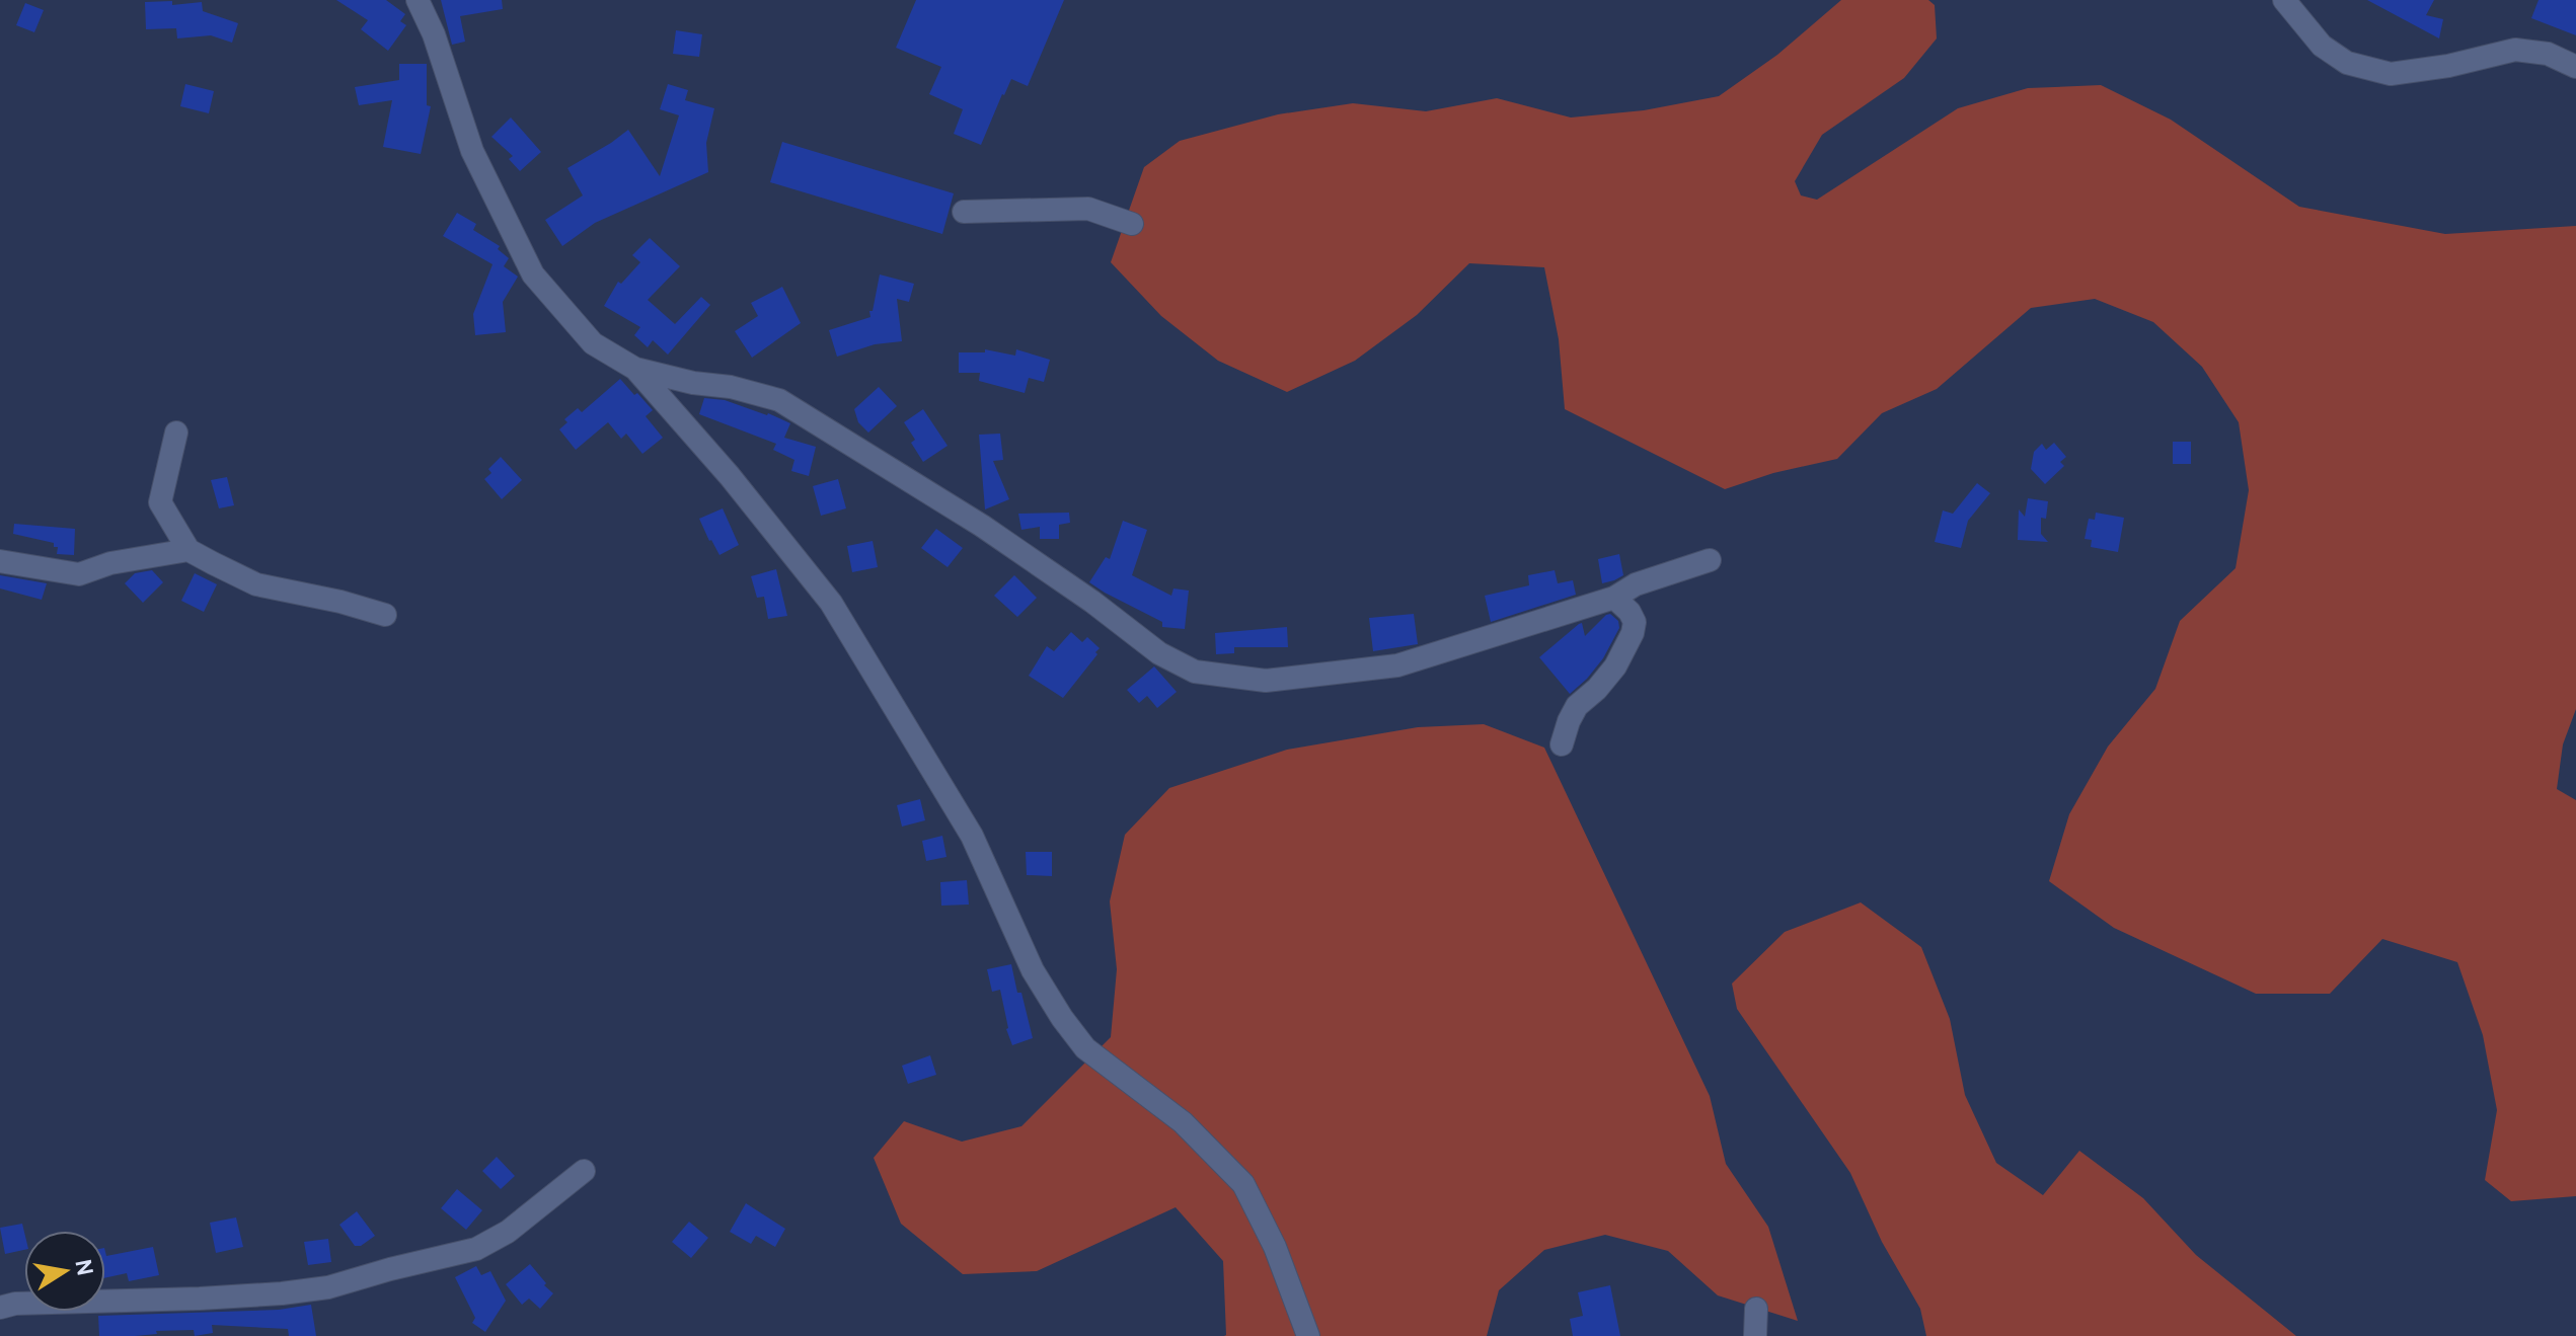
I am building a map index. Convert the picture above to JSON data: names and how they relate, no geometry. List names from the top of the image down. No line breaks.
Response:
{"north":"right"}
